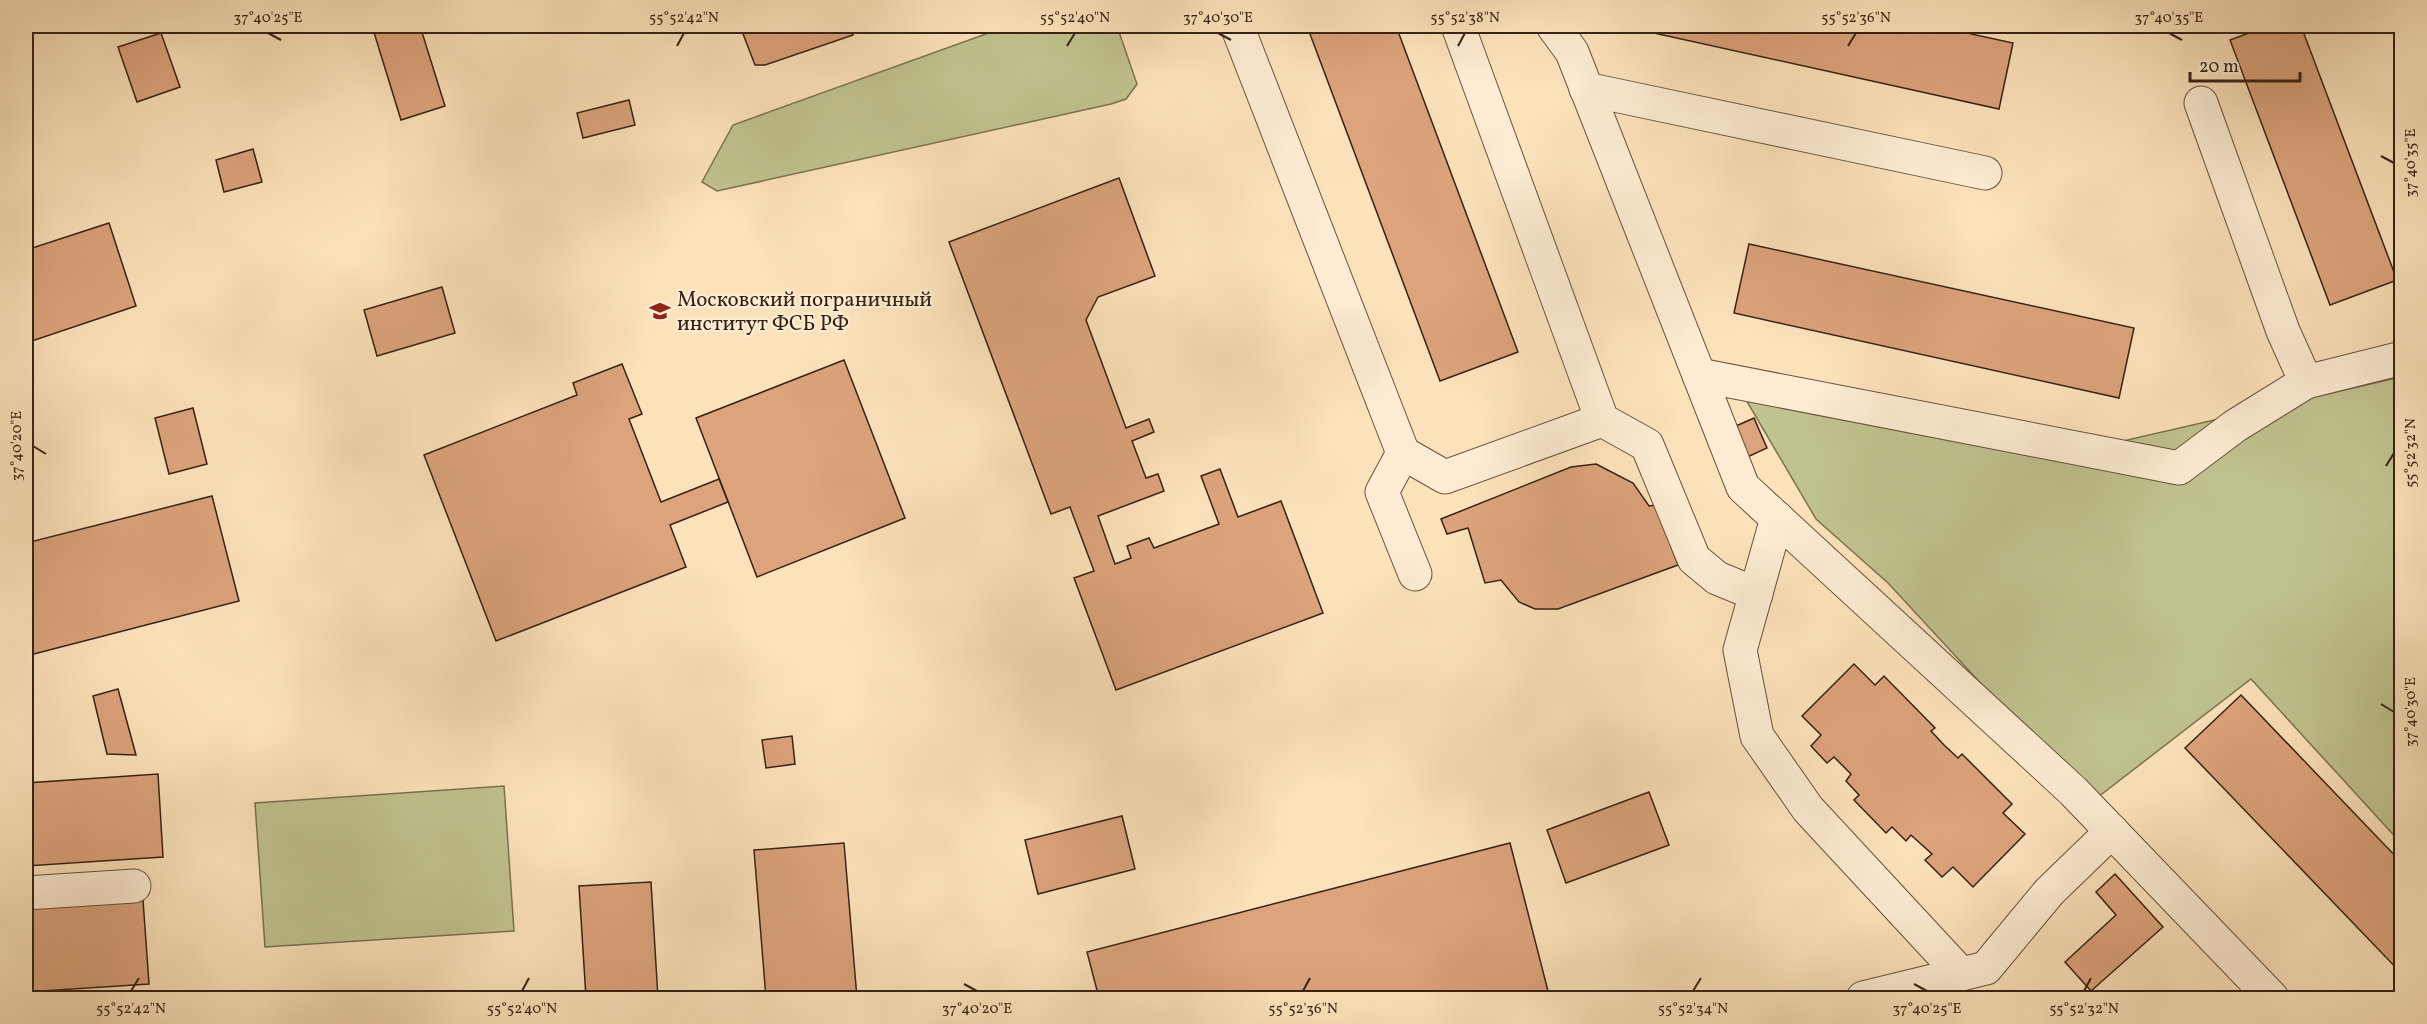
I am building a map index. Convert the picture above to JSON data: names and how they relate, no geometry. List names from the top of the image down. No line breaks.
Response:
{"places":{"school or university":["Московский пограничный институт ФСБ РФ"]},"scale_bar":"20 m","coordinates":["37°40'25\"E","55°52'42\"N","55°52'40\"N","37°40'30\"E","55°52'38\"N","55°52'36\"N","37°40'35\"E","37°40'20\"E","55°52'32\"N","55°52'34\"N"]}
